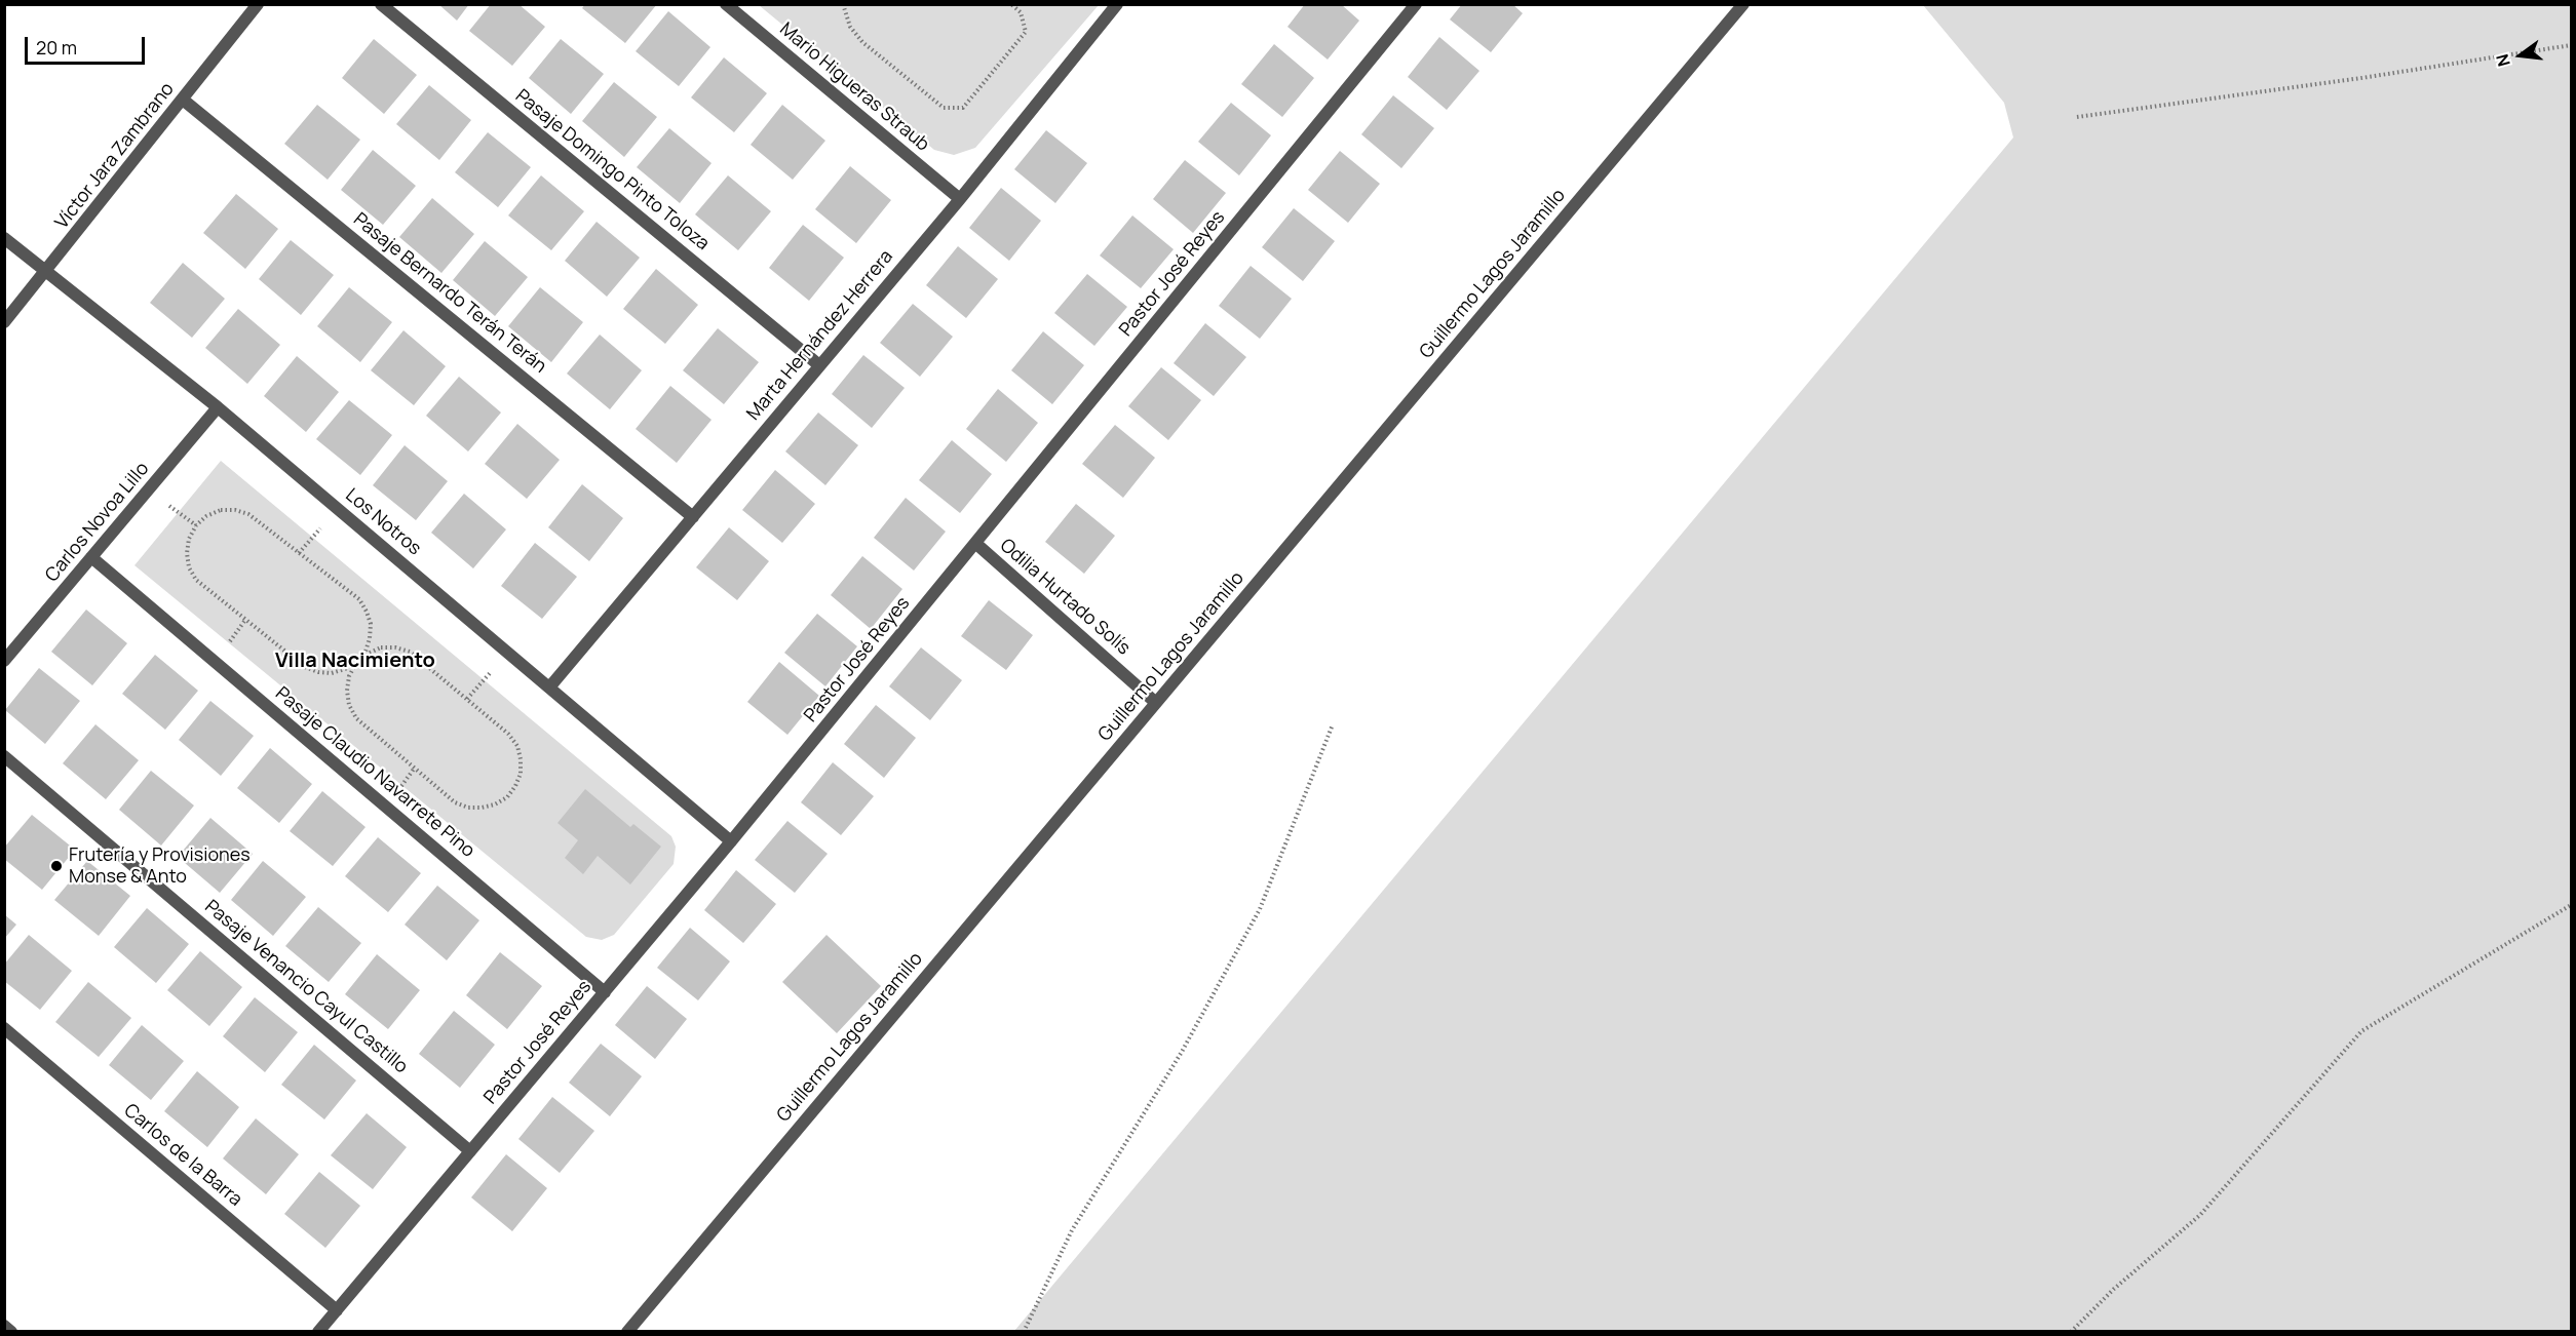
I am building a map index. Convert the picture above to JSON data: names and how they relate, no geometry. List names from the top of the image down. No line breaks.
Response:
{"streets":{"street":["Mario Higueras Straub","Víctor Jara Zambrano","Pasaje Domingo Pinto Toloza","Pastor José Reyes","Guillermo Lagos Jaramillo","Pasaje Bernardo Terán Terán","Marta Hernández Herrera","Carlos Novoa Lillo","Los Notros","Odilia Hurtado Solís","Pasaje Claudio Navarrete Pino","Pasaje Venancio Cayul Castillo","Carlos de la Barra"]},"crossings":[["Mario Higueras Straub","Marta Hernández Herrera"],["Víctor Jara Zambrano","Pasaje Bernardo Terán Terán"],["Víctor Jara Zambrano","Los Notros"],["Pasaje Domingo Pinto Toloza","Marta Hernández Herrera"],["Pastor José Reyes","Los Notros"],["Pastor José Reyes","Odilia Hurtado Solís"],["Pastor José Reyes","Pasaje Claudio Navarrete Pino"],["Pastor José Reyes","Pasaje Venancio Cayul Castillo"],["Pastor José Reyes","Carlos de la Barra"],["Guillermo Lagos Jaramillo","Odilia Hurtado Solís"],["Pasaje Bernardo Terán Terán","Marta Hernández Herrera"],["Marta Hernández Herrera","Los Notros"],["Carlos Novoa Lillo","Los Notros"],["Carlos Novoa Lillo","Pasaje Claudio Navarrete Pino"]],"districts":["Villa Nacimiento"],"places":["Frutería y Provisiones Monse & Anto"],"scale_bar":"20 m","north":"left"}
